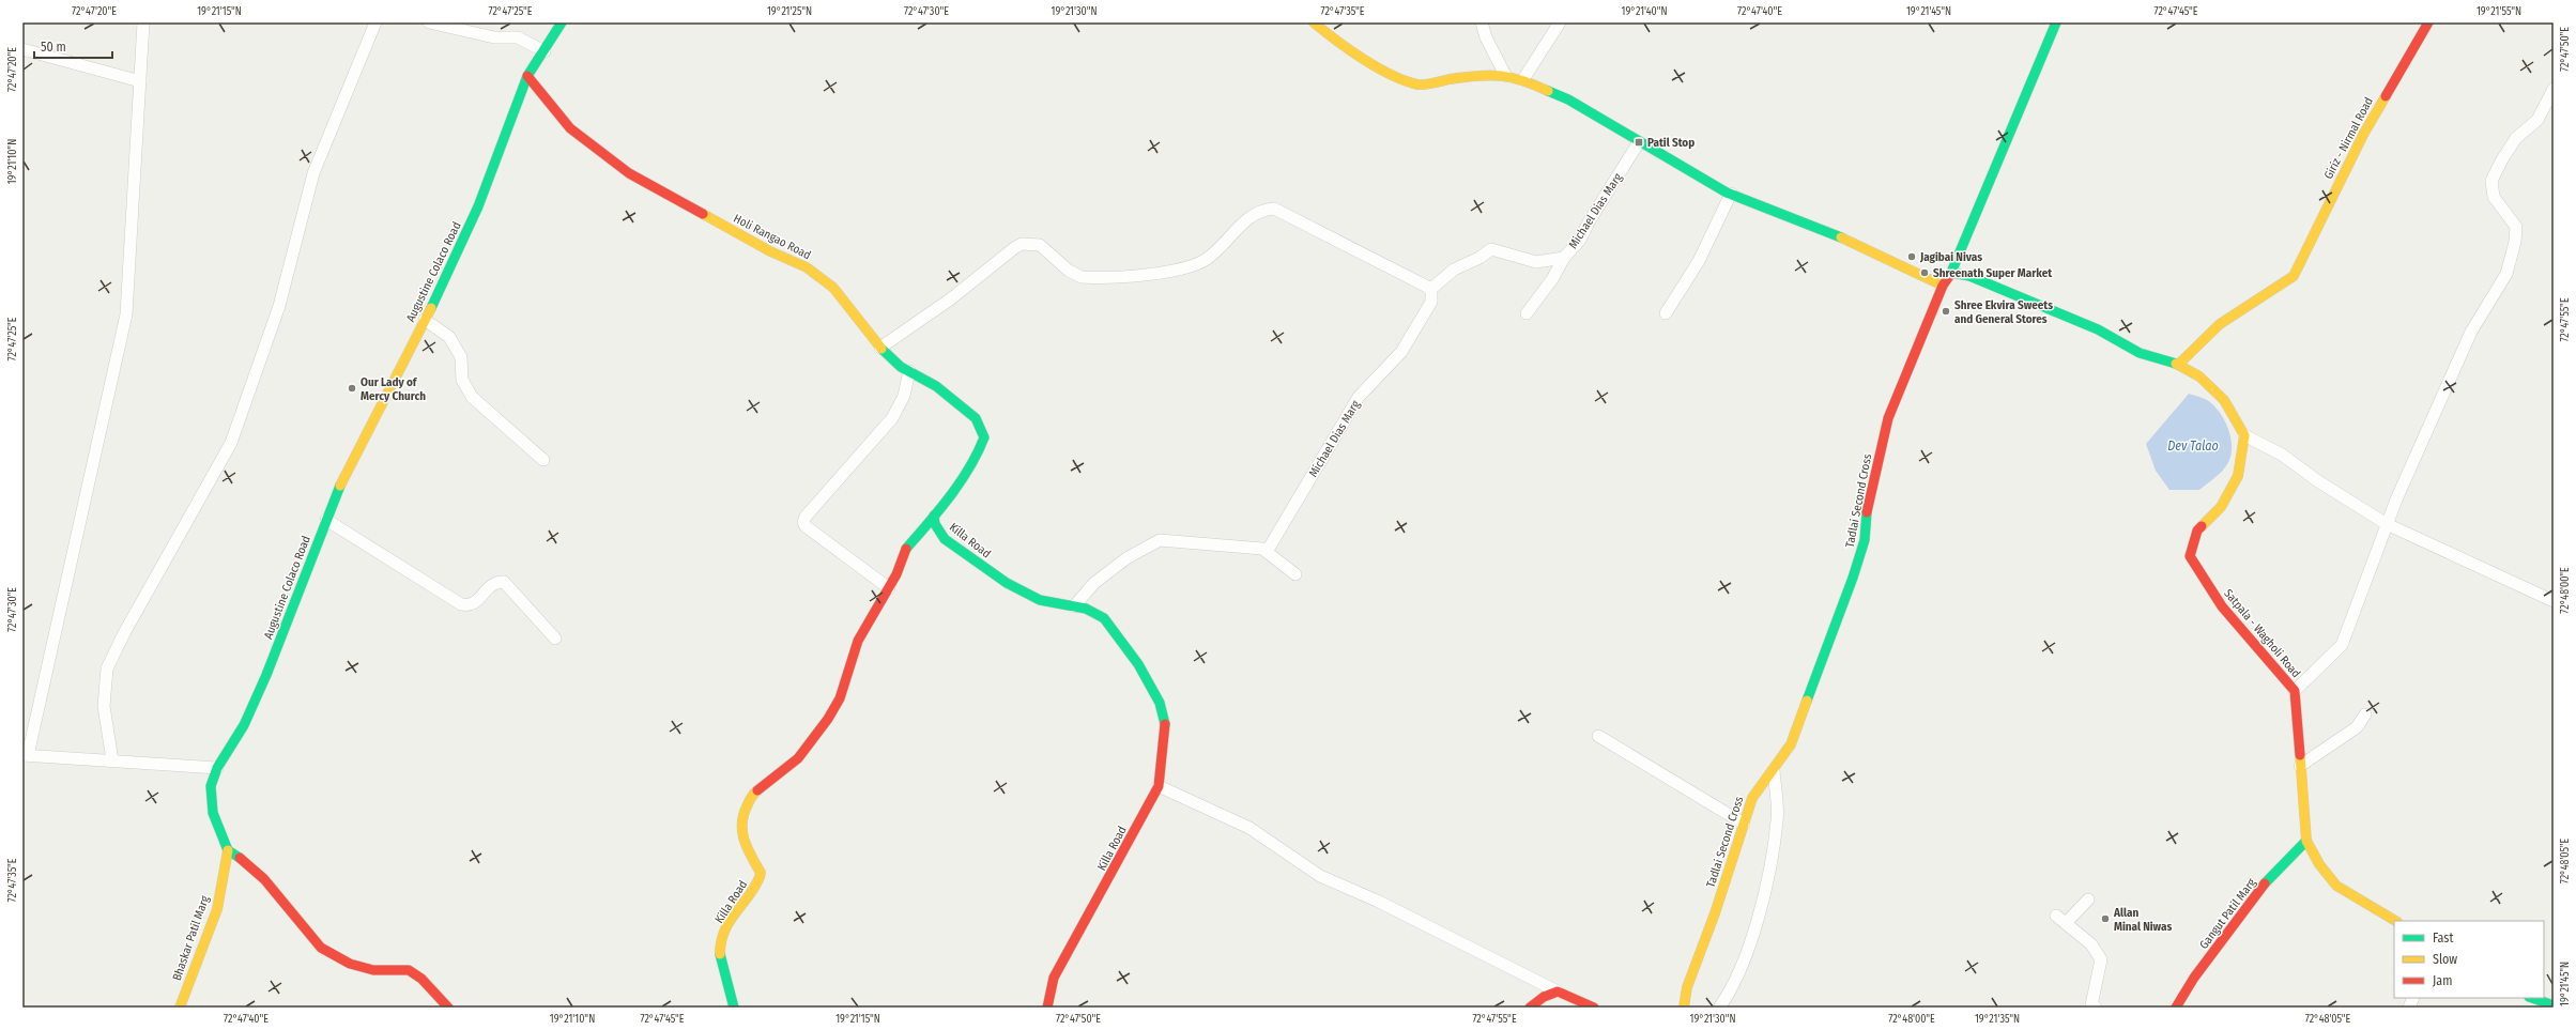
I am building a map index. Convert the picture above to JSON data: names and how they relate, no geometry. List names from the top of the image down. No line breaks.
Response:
{"streets":{"street":["Giriz - Nirmal Road","Michael Dias Marg","Holi Rangao Road","Augustine Colaco Road","Tadlai Second Cross","Killa Road","Satpala - Wagholi Road","Gangut Patil Marg","Bhaskar Patil Marg"]},"crossings":[["Holi Rangao Road","Augustine Colaco Road"],["Holi Rangao Road","Killa Road"],["Augustine Colaco Road","Bhaskar Patil Marg"],["Satpala - Wagholi Road","Gangut Patil Marg"]],"water":["Dev Talao"],"places":{"transit":["Patil Stop"],"other":["Jagibai Nivas","Shreenath Super Market","Shree Ekvira Sweets and General Stores","Our Lady of Mercy Church","Allan Minal Niwas"]},"legend":["Fast","Slow","Jam"],"scale_bar":"50 m","coordinates":["72°47'20\"E","19°21'15\"N","72°47'25\"E","19°21'25\"N","72°47'30\"E","19°21'30\"N","72°47'35\"E","19°21'40\"N","72°47'40\"E","19°21'45\"N","72°47'45\"E","19°21'55\"N","72°47'50\"E","19°21'10\"N","72°47'55\"E","72°48'00\"E","72°48'05\"E","19°21'35\"N"]}
